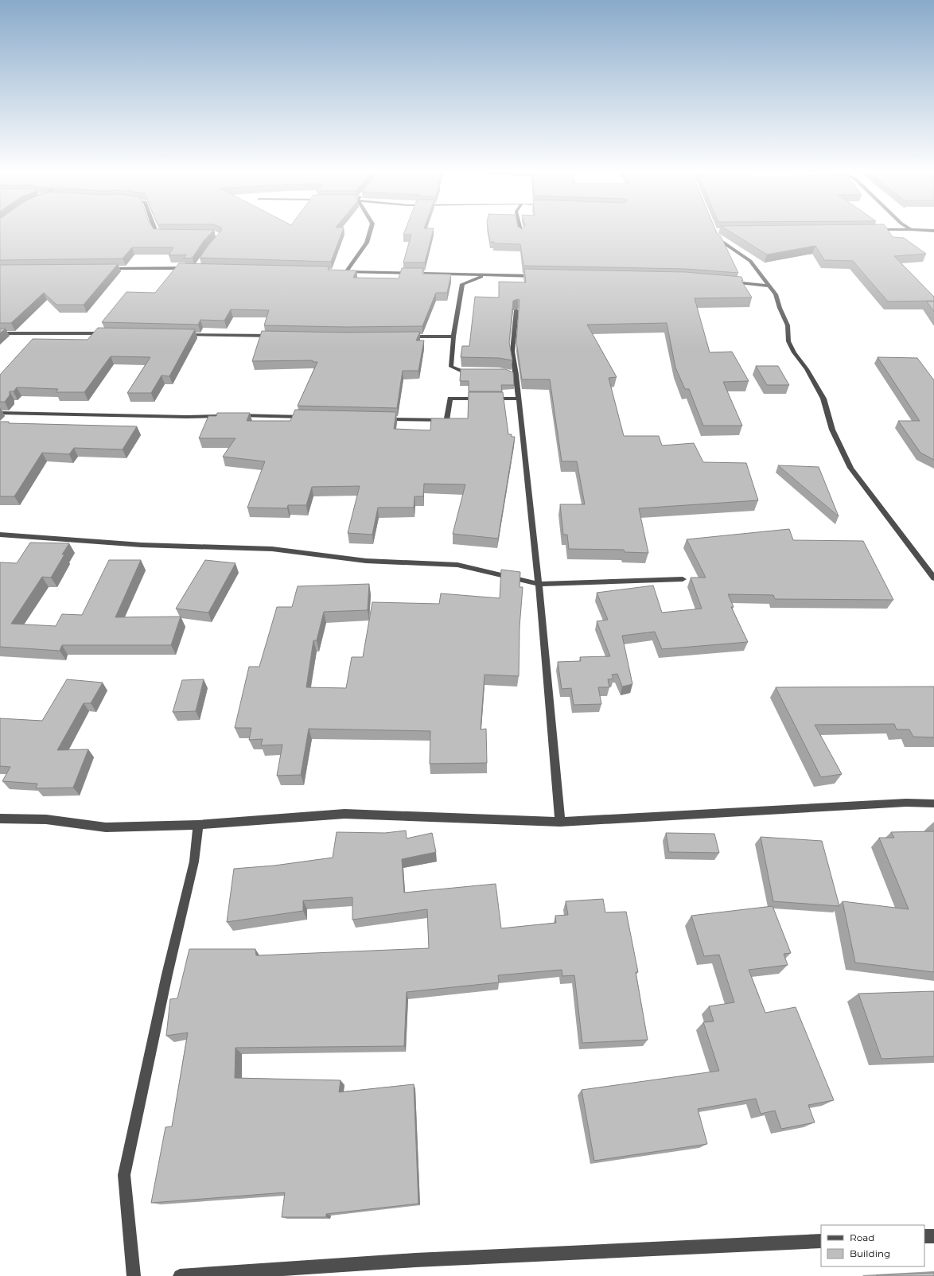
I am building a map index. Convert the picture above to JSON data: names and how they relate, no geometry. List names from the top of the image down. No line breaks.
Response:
{"legend":["Road","Building"]}
